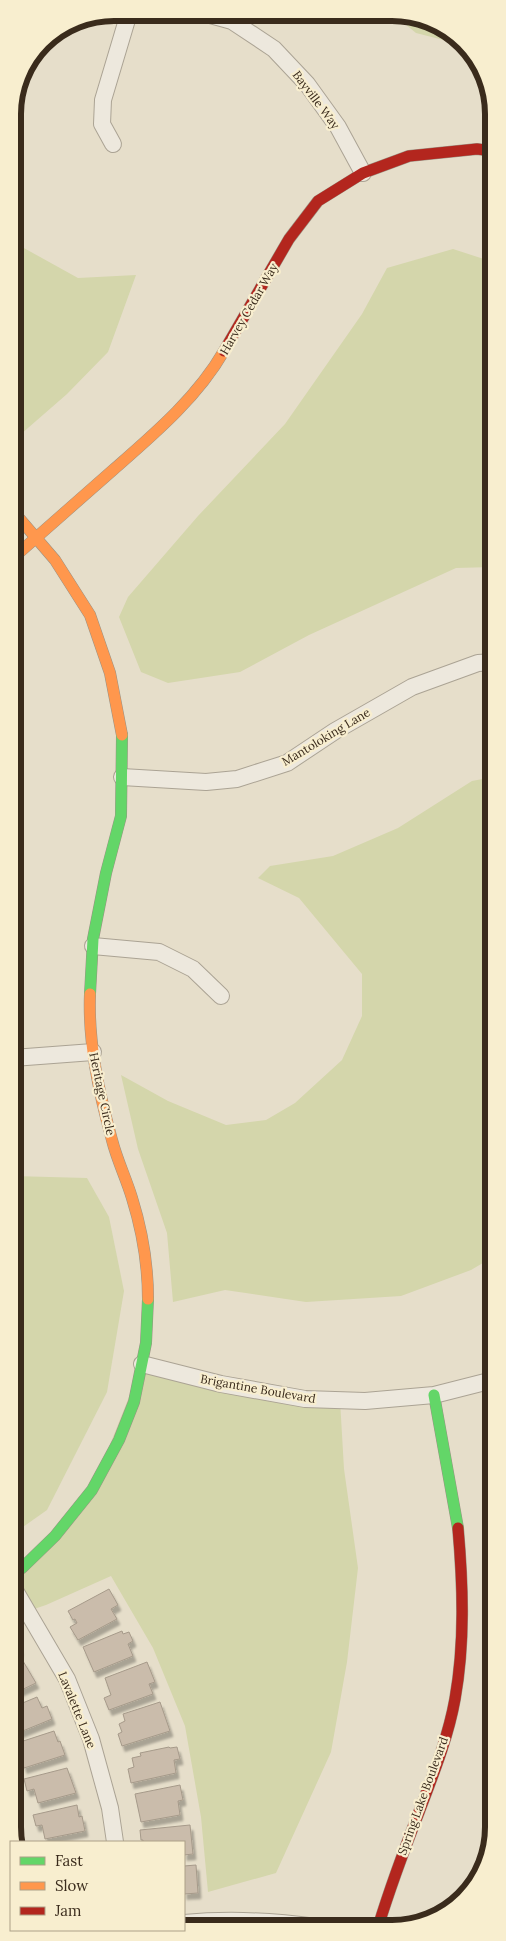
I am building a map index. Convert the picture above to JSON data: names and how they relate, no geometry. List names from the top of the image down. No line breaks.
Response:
{"streets":{"street":["Bayville Way","Harvey Cedar Way","Mantoloking Lane","Heritage Circle","Brigantine Boulevard","Lavalette Lane","Spring Lake Boulevard"]},"crossings":[["Bayville Way","Harvey Cedar Way"],["Harvey Cedar Way","Heritage Circle"],["Mantoloking Lane","Heritage Circle"],["Heritage Circle","Brigantine Boulevard"],["Brigantine Boulevard","Spring Lake Boulevard"]],"legend":["Fast","Slow","Jam"]}
